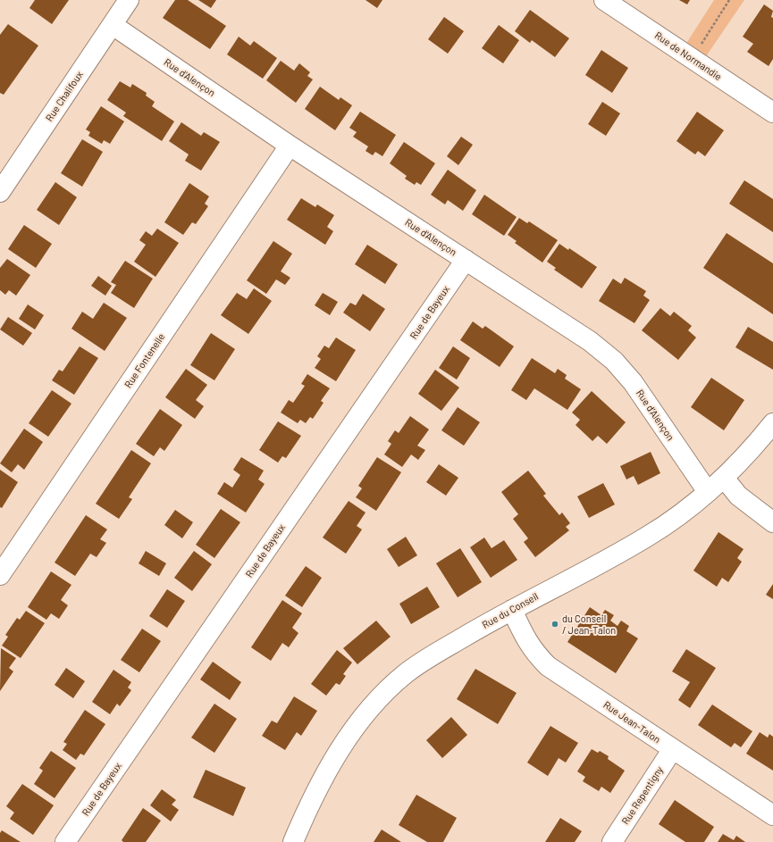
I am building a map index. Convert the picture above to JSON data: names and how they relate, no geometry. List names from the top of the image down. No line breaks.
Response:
{"streets":{"street":["Rue de Normandie","Rue d'Alençon","Rue Chalifoux","Rue de Bayeux","Rue Fontenelle","Rue du Conseil","Rue Jean-Talon","Rue Repentigny"]},"crossings":[["Rue d'Alençon","Rue Chalifoux"],["Rue d'Alençon","Rue de Bayeux"],["Rue d'Alençon","Rue Fontenelle"],["Rue d'Alençon","Rue du Conseil"],["Rue du Conseil","Rue Jean-Talon"],["Rue Jean-Talon","Rue Repentigny"]],"places":["du Conseil / Jean-Talon"]}
